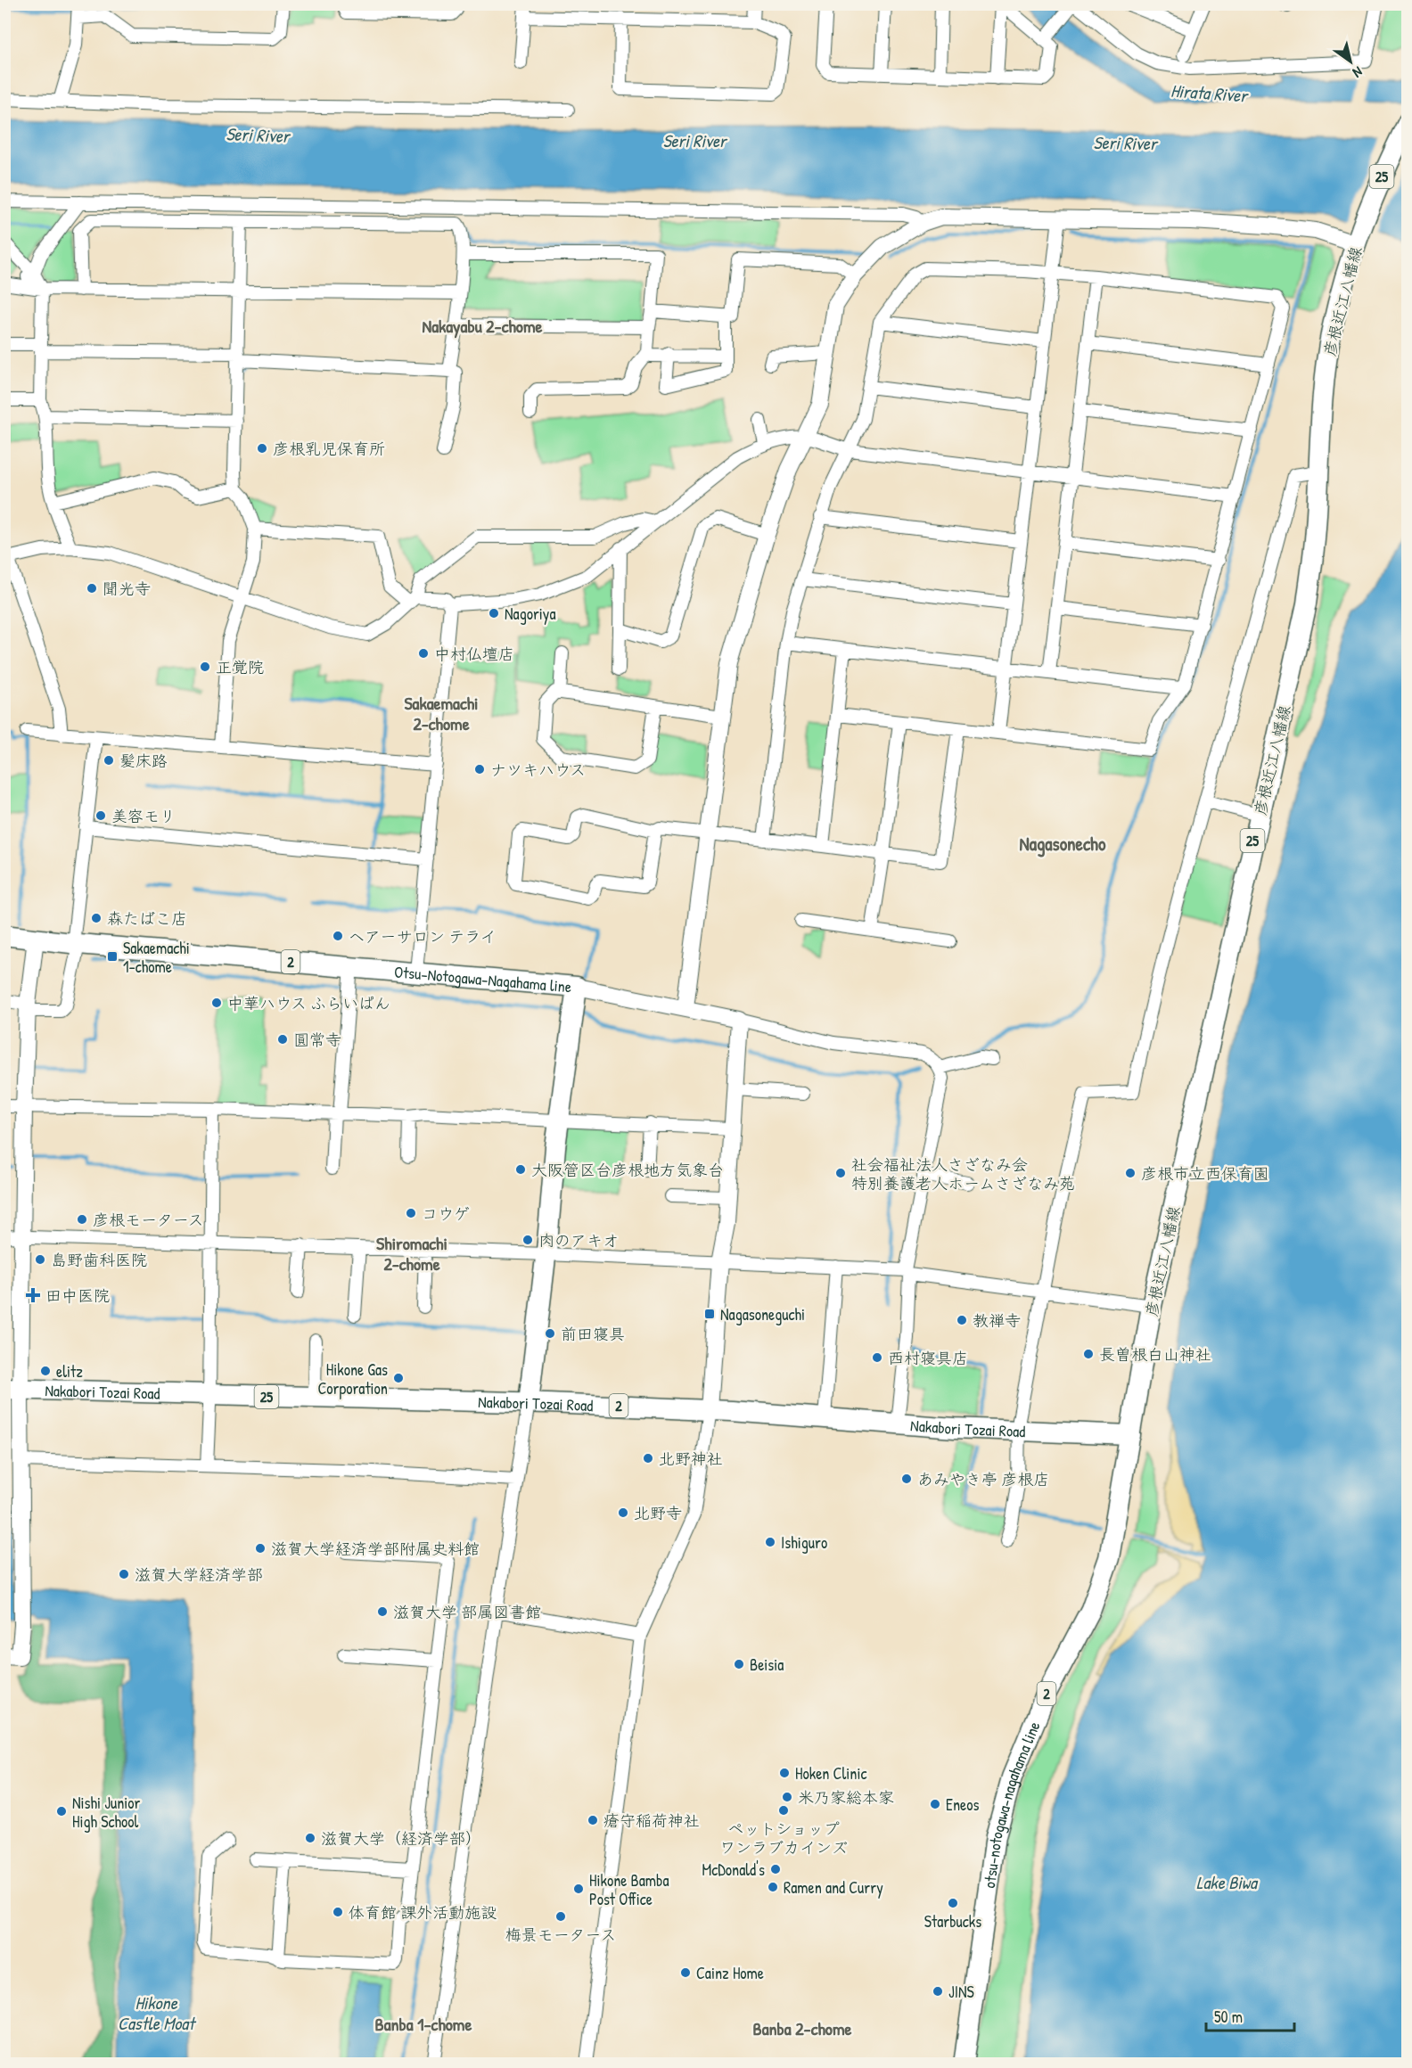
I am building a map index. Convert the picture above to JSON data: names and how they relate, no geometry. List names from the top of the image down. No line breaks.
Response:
{"streets":{"main road":["25","彦根近江八幡線","2","Otsu-Notogawa-Nagahama line","Nakabori Tozai Road","otsu-notogawa-nagahama line"]},"crossings":[["彦根近江八幡線","Nakabori Tozai Road"],["彦根近江八幡線","otsu-notogawa-nagahama line"],["Otsu-Notogawa-Nagahama line","Nakabori Tozai Road"],["Nakabori Tozai Road","otsu-notogawa-nagahama line"]],"districts":["Nakayabu 2-chome","Sakaemachi 2-chome","Nagasonecho","Shiromachi 2-chome","Banba 1-chome","Banba 2-chome"],"water":["Hirata River","Seri River","Lake Biwa","Hikone Castle Moat"],"places":{"other":["彦根乳児保育所","聞光寺","Nagoriya","中村仏壇店","正覚院","髪床路","ナツキハウス","美容モリ","森たばこ店","ヘアーサロン テライ","中華ハウス ふらいぱん","圓常寺","大阪管区台彦根地方気象台","社会福祉法人さざなみ会 特別養護老人ホームさざなみ苑","彦根市立西保育園","コウゲ","彦根モータース","肉のアキオ","島野歯科医院","教禅寺","前田寝具","長曽根白山神社","西村寝具店","elitz","Hikone Gas Corporation","北野神社","あみやき亭 彦根店","北野寺","Ishiguro","滋賀大学経済学部附属史料館","滋賀大学経済学部","滋賀大学 部属図書館","Beisia","Hoken Clinic","米乃家総本家","Eneos","ペットショップ ワンラブカインズ","Nishi Junior High School","瘡守稲荷神社","滋賀大学（経済学部）","McDonald's","Ramen and Curry","Hikone Bamba Post Office","Starbucks","体育館 課外活動施設","梅景モータース","Cainz Home","JINS"],"transit":["Sakaemachi 1-chome","Nagasoneguchi"],"health":["田中医院"]},"scale_bar":"50 m","north":"bottom right"}
